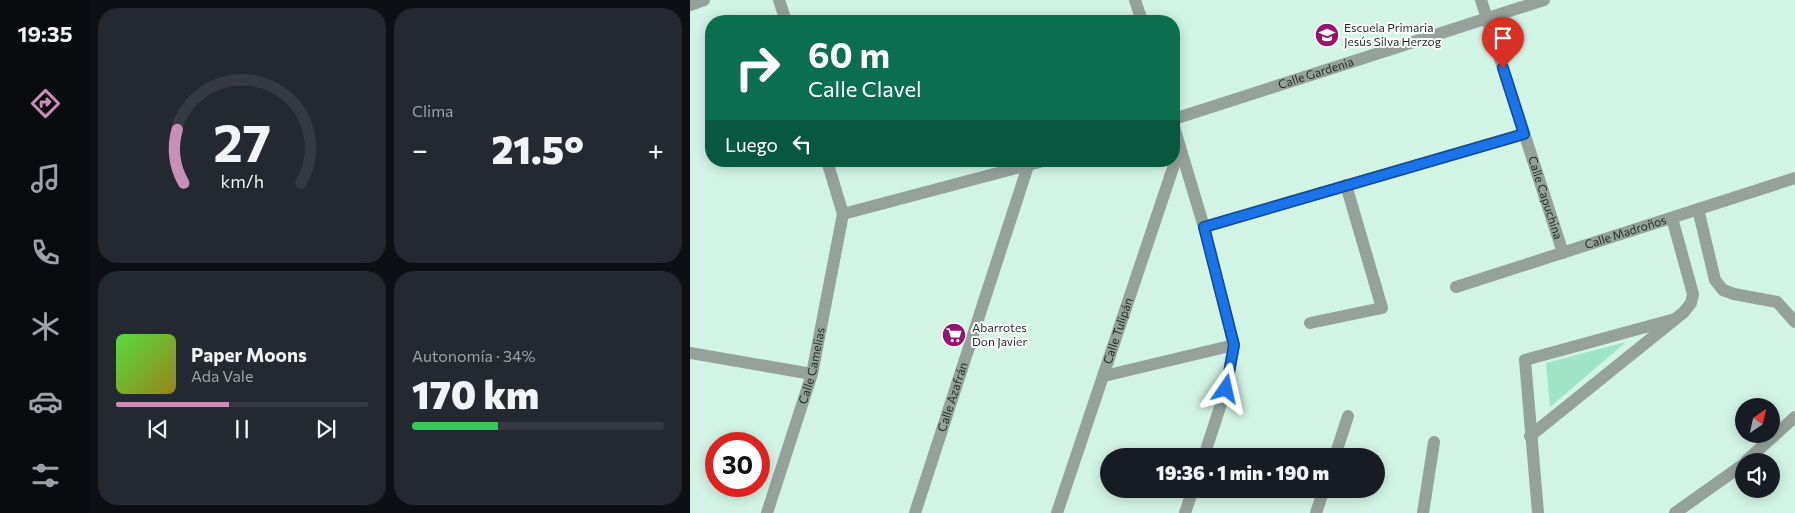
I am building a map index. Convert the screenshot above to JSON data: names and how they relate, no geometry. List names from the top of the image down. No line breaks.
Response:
{"streets":{"street":["Calle Gardenia","Calle Capuchina","Calle Madroños","Calle Tulipán","Calle Camelias","Calle Azafrán"]},"crossings":[["Calle Gardenia","Calle Capuchina"],["Calle Capuchina","Calle Madroños"]],"places":{"school or university":["Escuela Primaria Jesús Silva Herzog"],"supermarket":["Abarrotes Don Javier"]},"north":"top right","page":{"tabs":"19:35","tile":["Clima",["Autonomía · 34%","170 km"]],"turn":["60 m","Calle Clavel"],"then":"Luego","heat":["−","21.5°","+"],"song":["Paper Moons","Ada Vale"],"limit":"30","trip":"19:36 · 1 min · 190 m","gauge":["27","km/h"]}}
